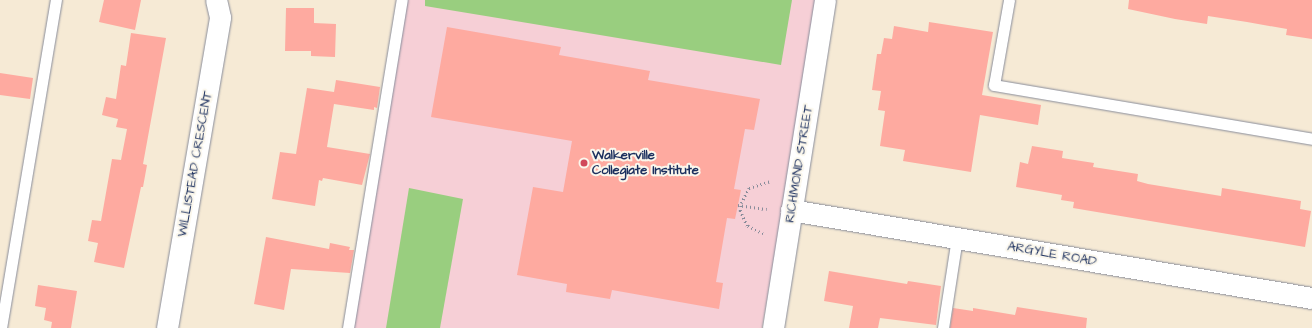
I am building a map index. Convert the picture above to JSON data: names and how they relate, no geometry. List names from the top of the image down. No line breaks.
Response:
{"streets":{"street":["WILLISTEAD CRESCENT","RICHMOND STREET","ARGYLE ROAD"]},"crossings":[["RICHMOND STREET","ARGYLE ROAD"]],"places":["Walkerville Collegiate Institute"]}
